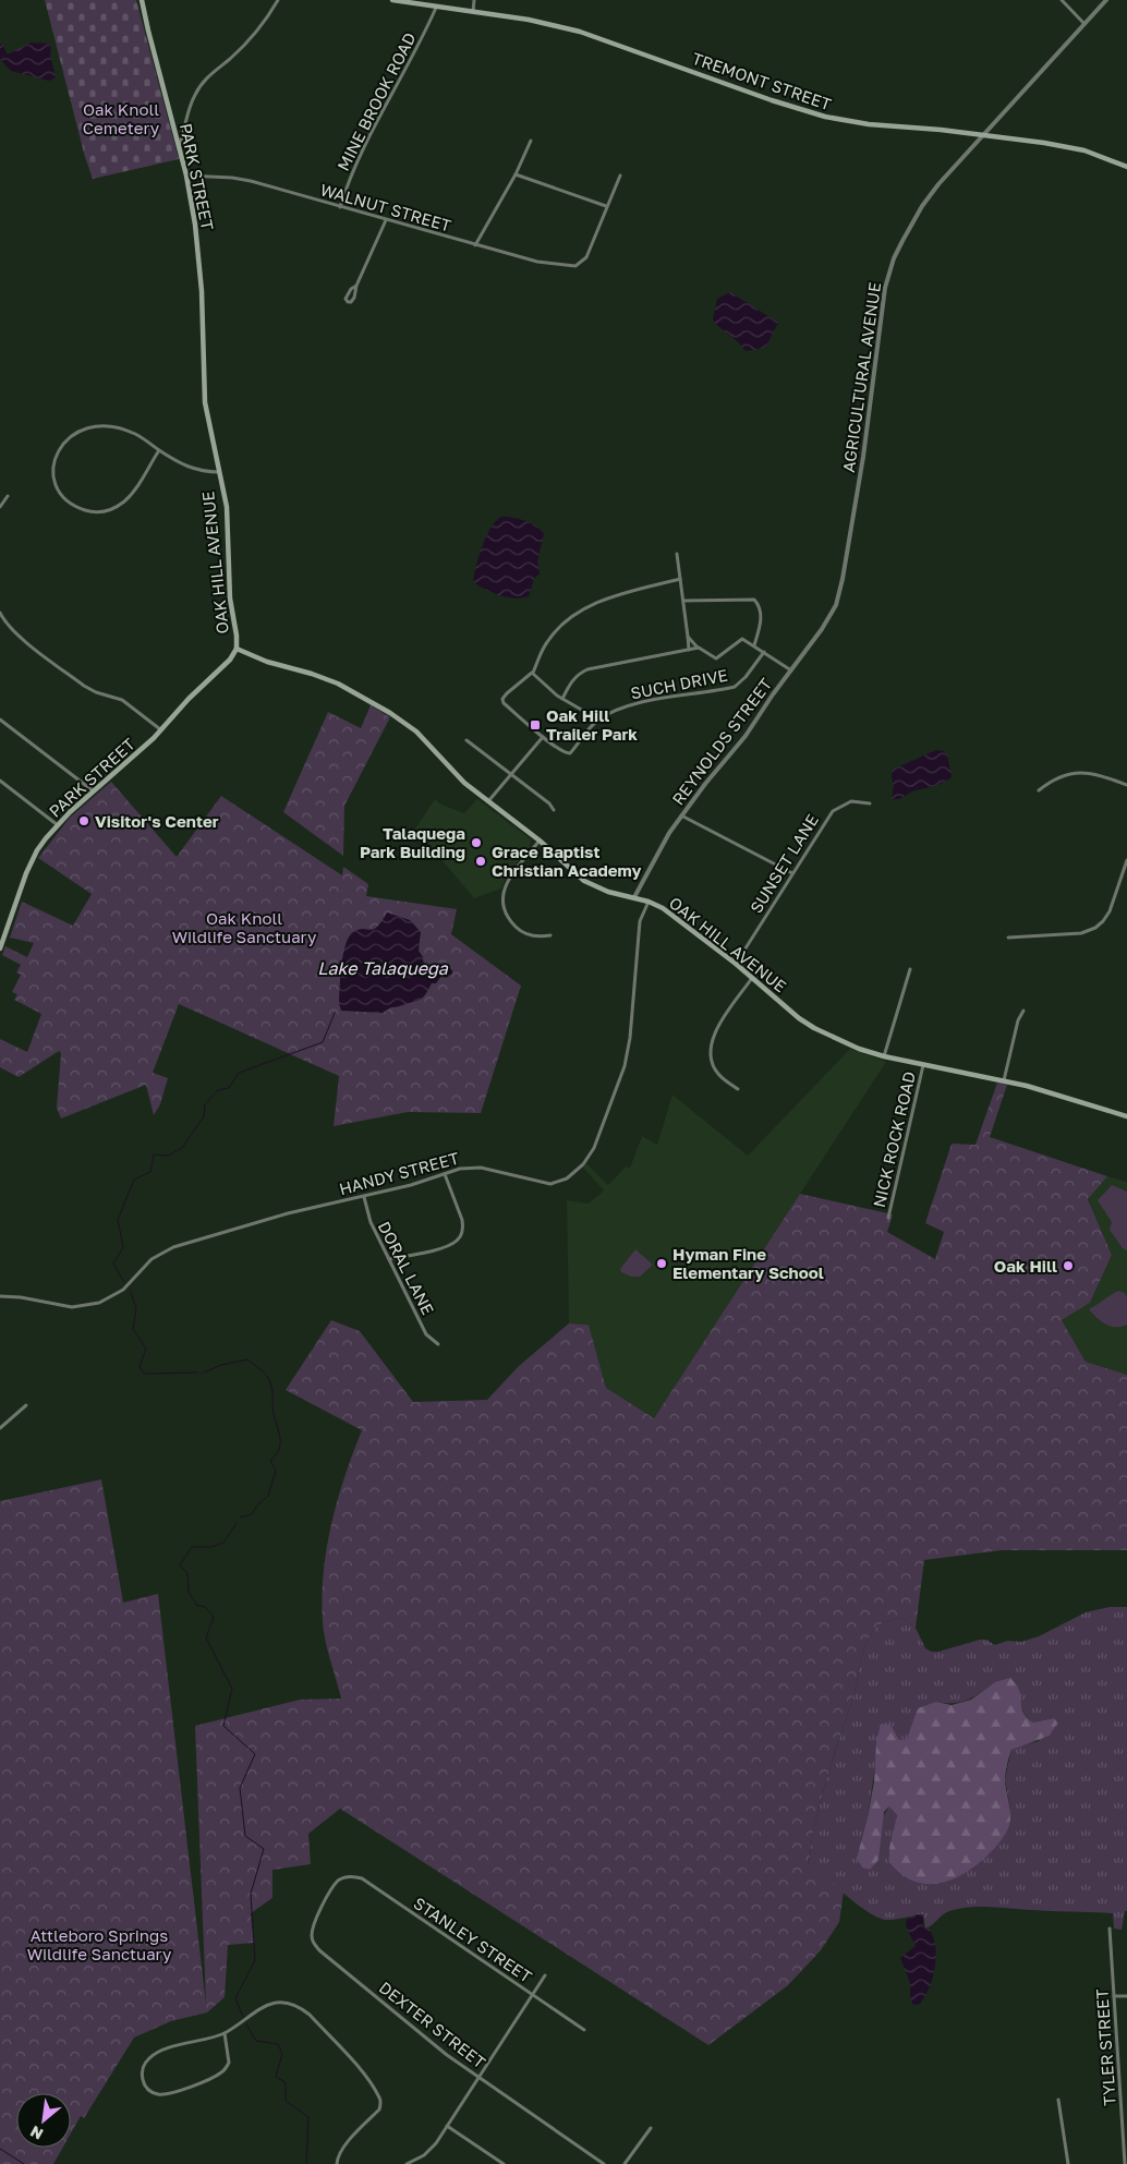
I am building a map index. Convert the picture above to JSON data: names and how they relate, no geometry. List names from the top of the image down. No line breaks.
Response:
{"streets":{"main road":["TREMONT STREET","PARK STREET","OAK HILL AVENUE"],"street":["MINE BROOK ROAD","WALNUT STREET","AGRICULTURAL AVENUE","SUCH DRIVE","REYNOLDS STREET","SUNSET LANE","NICK ROCK ROAD","HANDY STREET","DORAL LANE","STANLEY STREET","DEXTER STREET","TYLER STREET"]},"crossings":[["TREMONT STREET","MINE BROOK ROAD"],["TREMONT STREET","AGRICULTURAL AVENUE"],["MINE BROOK ROAD","WALNUT STREET"],["PARK STREET","WALNUT STREET"],["PARK STREET","OAK HILL AVENUE"],["AGRICULTURAL AVENUE","REYNOLDS STREET"],["OAK HILL AVENUE","REYNOLDS STREET"],["OAK HILL AVENUE","SUNSET LANE"],["OAK HILL AVENUE","NICK ROCK ROAD"],["OAK HILL AVENUE","HANDY STREET"],["HANDY STREET","DORAL LANE"],["STANLEY STREET","DEXTER STREET"]],"water":["Lake Talaquega"],"parks":["Oak Knoll Cemetery","Oak Knoll Wildlife Sanctuary","Attleboro Springs Wildlife Sanctuary"],"places":{"transit":["Oak Hill Trailer Park"],"other":["Visitor's Center","Talaquega Park Building","Grace Baptist Christian Academy","Hyman Fine Elementary School","Oak Hill"]},"north":"bottom left"}
